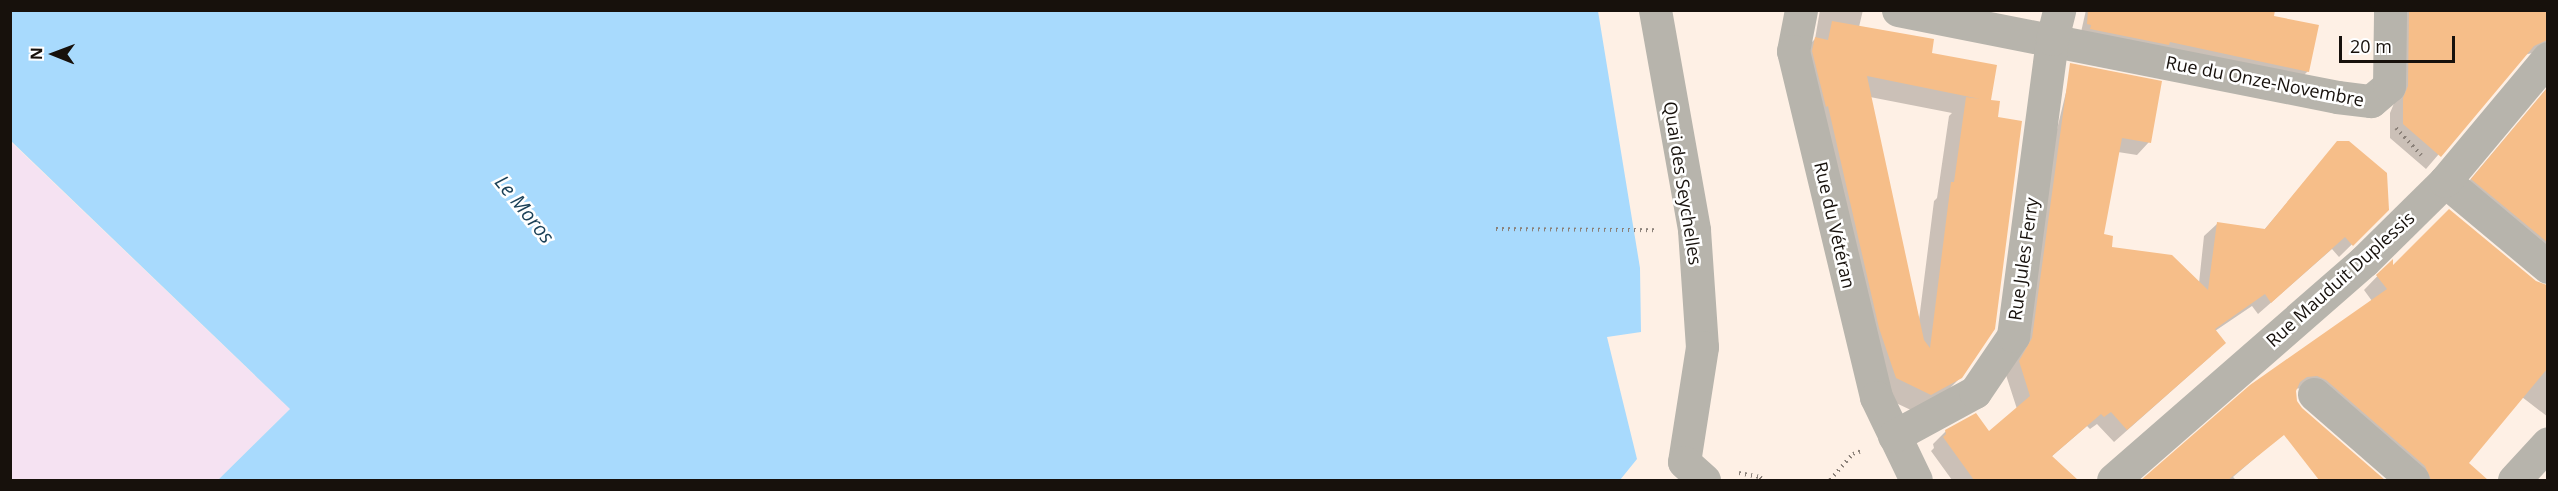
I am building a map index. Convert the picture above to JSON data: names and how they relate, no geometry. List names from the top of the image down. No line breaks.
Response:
{"streets":{"street":["Rue du Onze-Novembre","Quai des Seychelles","Rue du Vétéran","Rue Jules Ferry","Rue Mauduit Duplessis"]},"crossings":[["Rue du Onze-Novembre","Rue Jules Ferry"],["Rue du Onze-Novembre","Rue Mauduit Duplessis"],["Rue du Vétéran","Rue Jules Ferry"]],"water":["Le Moros"],"scale_bar":"20 m","north":"left"}
